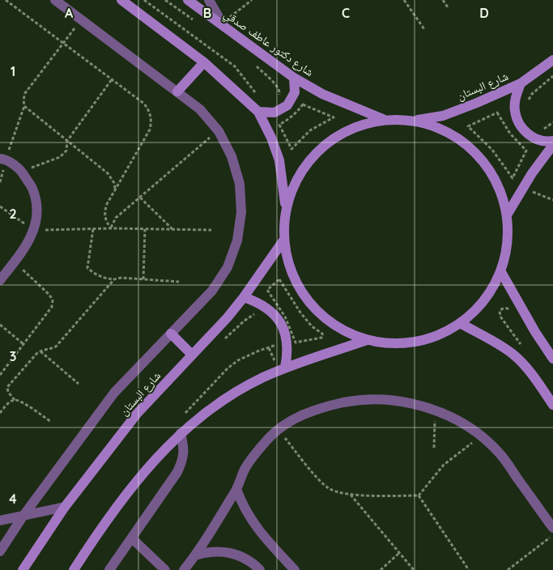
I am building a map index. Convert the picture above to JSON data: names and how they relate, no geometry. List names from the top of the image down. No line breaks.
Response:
{"streets":{"street":["شارع دكتور عاطف صدقي","شارع البستان"]},"grid":{"columns":["A","B","C","D"],"rows":["1","2","3","4"]}}
